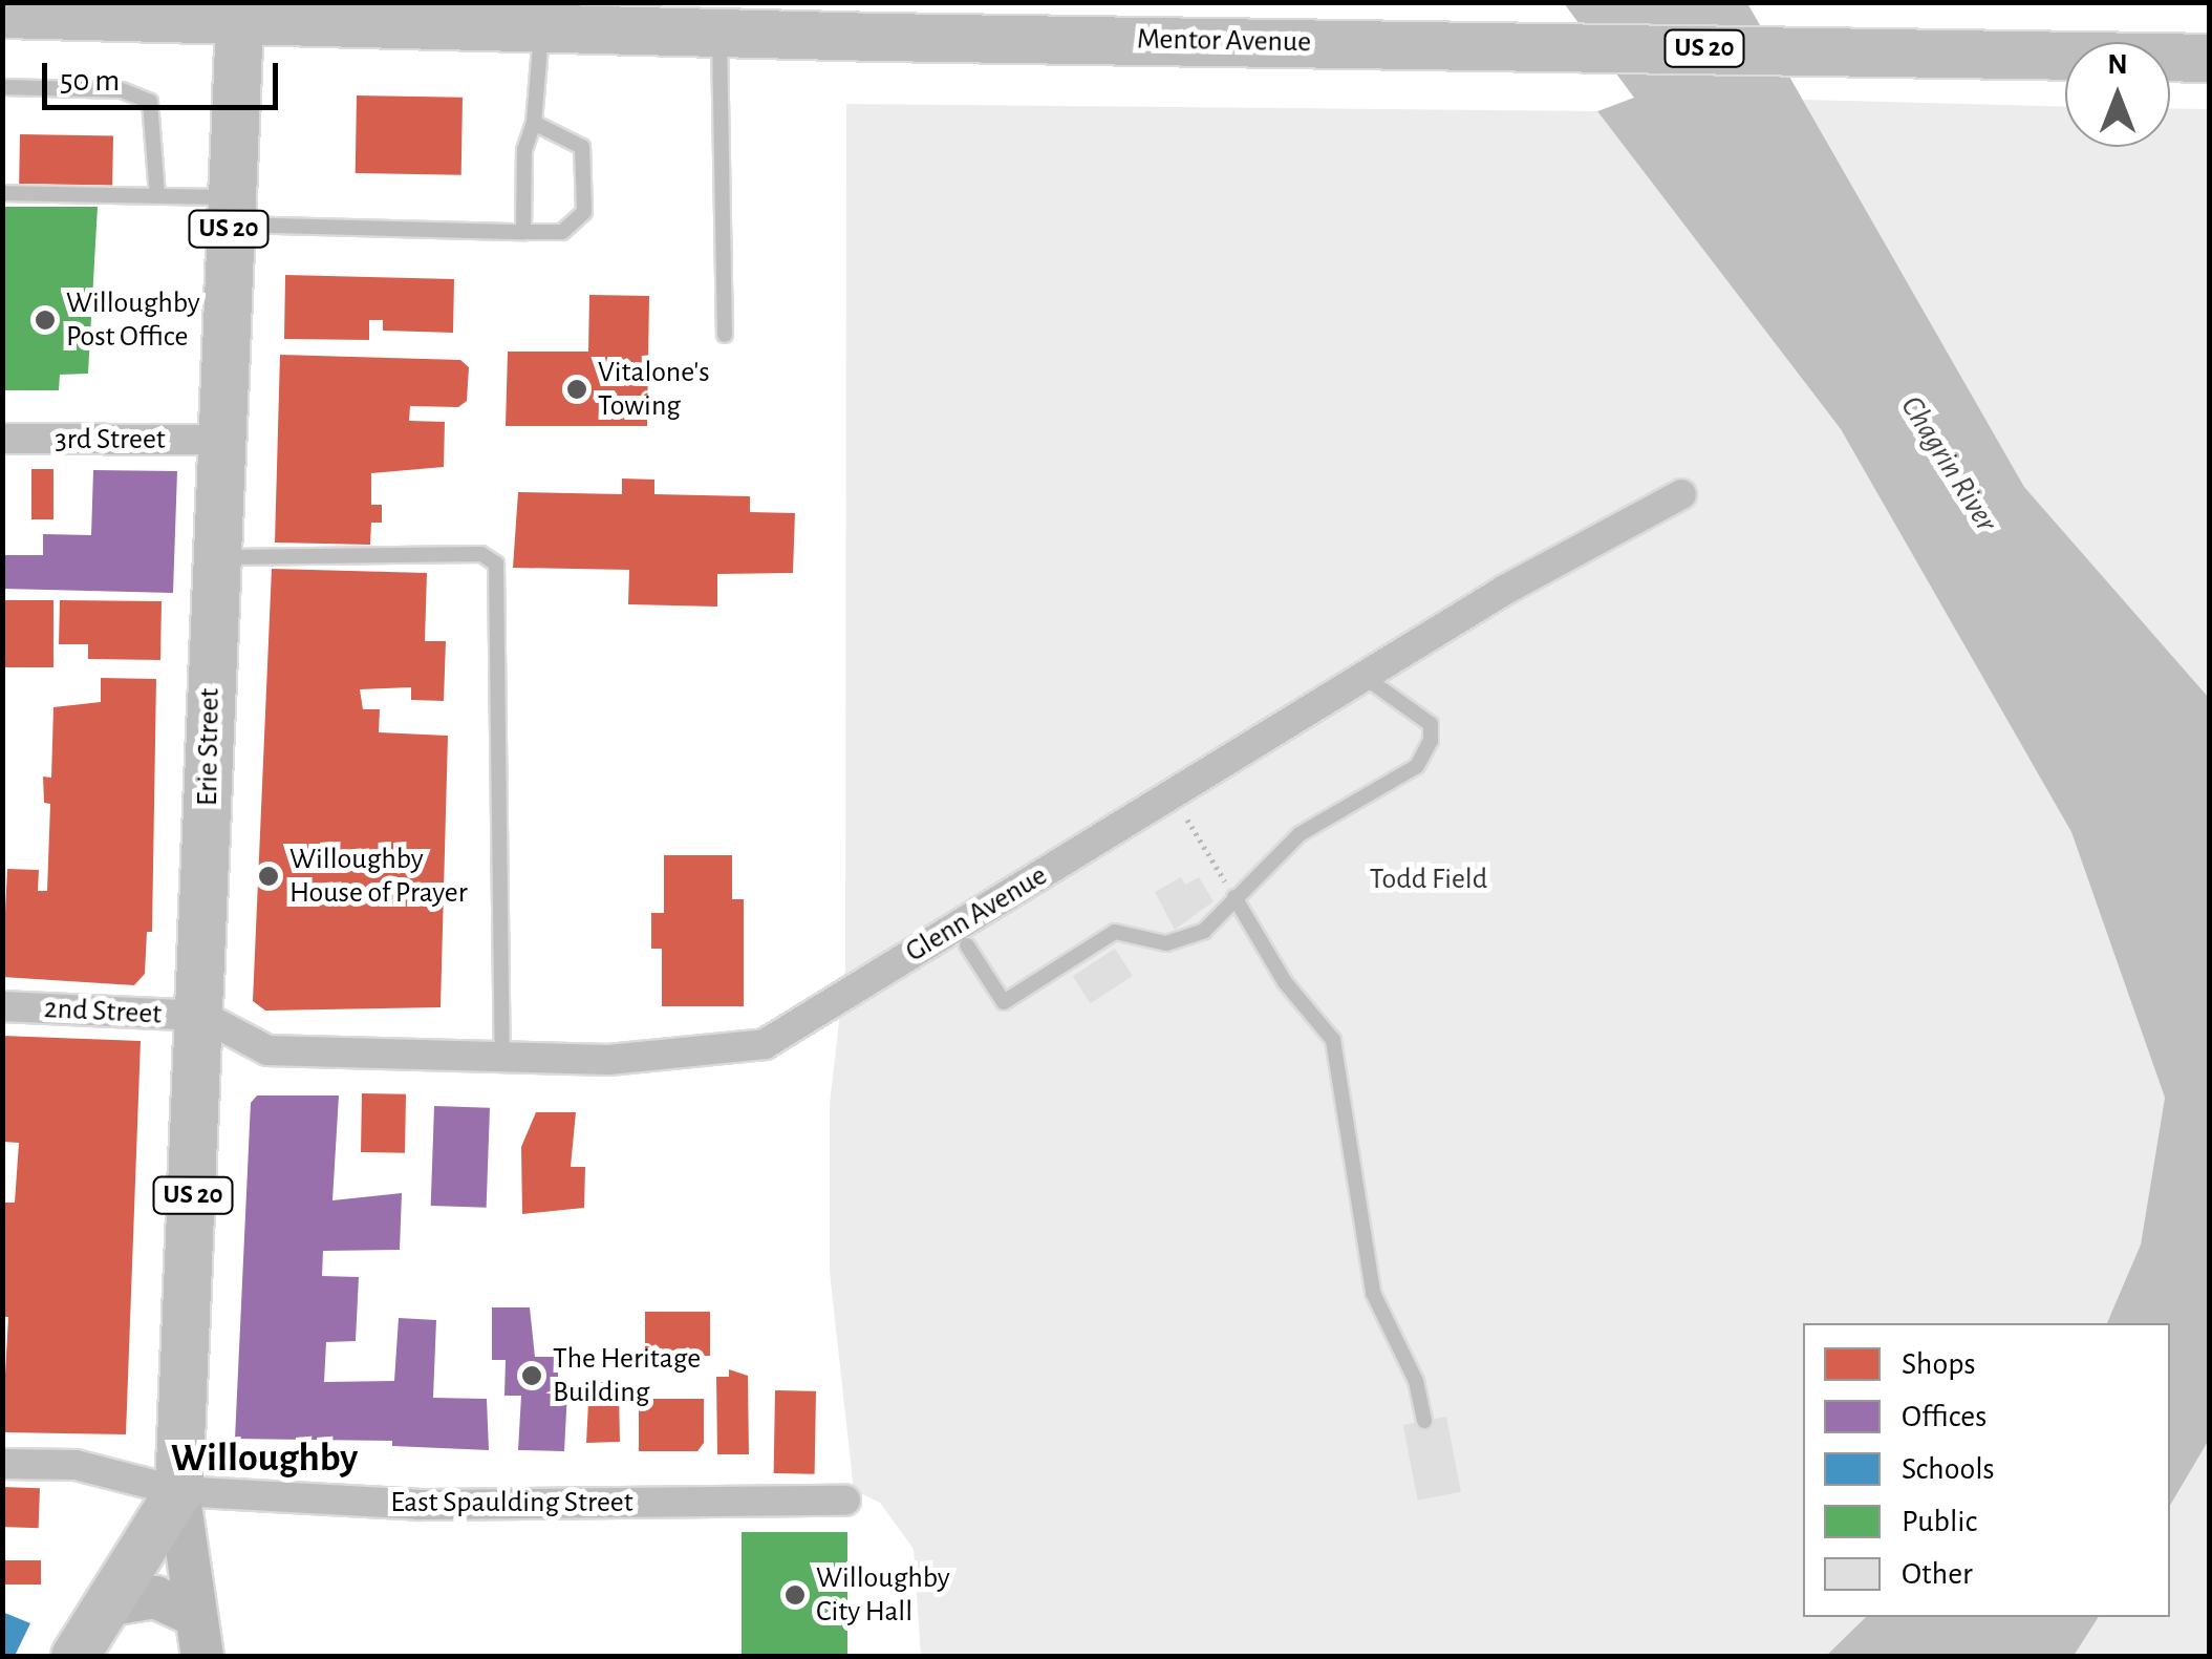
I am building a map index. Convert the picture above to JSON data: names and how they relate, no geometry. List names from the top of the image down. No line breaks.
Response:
{"streets":{"main road":["Mentor Avenue","US 20","Erie Street"],"street":["3rd Street","Glenn Avenue","2nd Street","East Spaulding Street"]},"crossings":[["Mentor Avenue","Erie Street"],["US 20","Erie Street"],["US 20","East Spaulding Street"],["3rd Street","Erie Street"],["Erie Street","Glenn Avenue"],["Erie Street","2nd Street"],["Erie Street","East Spaulding Street"],["Glenn Avenue","2nd Street"]],"districts":["Willoughby"],"water":["Chagrin River"],"parks":["Todd Field"],"places":["Willoughby Post Office","Vitalone's Towing","Willoughby House of Prayer","The Heritage Building","Willoughby City Hall"],"legend":["Shops","Offices","Schools","Public","Other"],"scale_bar":"50 m","north":"top"}
